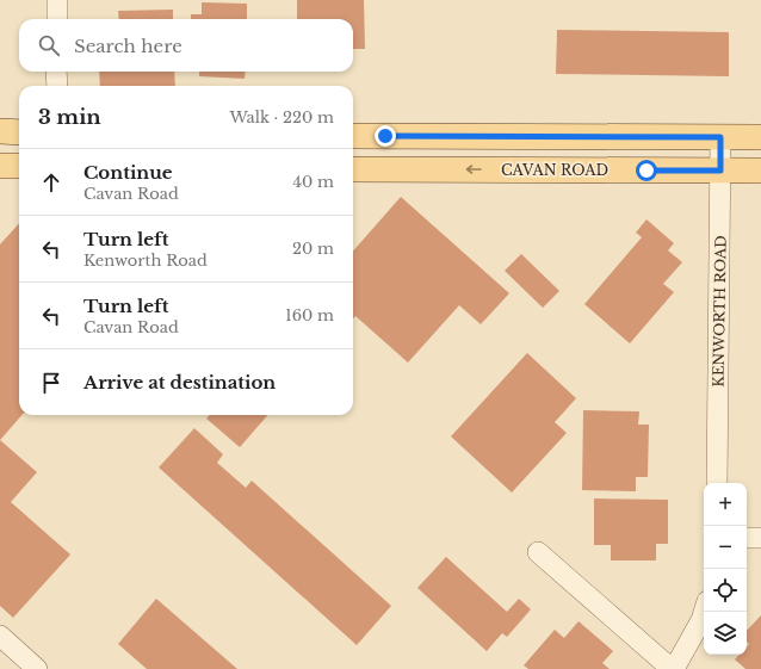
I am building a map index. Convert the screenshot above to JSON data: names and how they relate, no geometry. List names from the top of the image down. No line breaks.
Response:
{"streets":{"main road":["CAVAN ROAD"],"street":["KENWORTH ROAD"]},"crossings":[["CAVAN ROAD","KENWORTH ROAD"]],"page":{"search":"Search here","heading":["3 min","Walk · 220 m"],"list":[["Continue","Cavan Road","40 m"],["Turn left","Kenworth Road","20 m"],["Turn left","Cavan Road","160 m"],"Arrive at destination"],"map_buttons":["+","−"]}}
